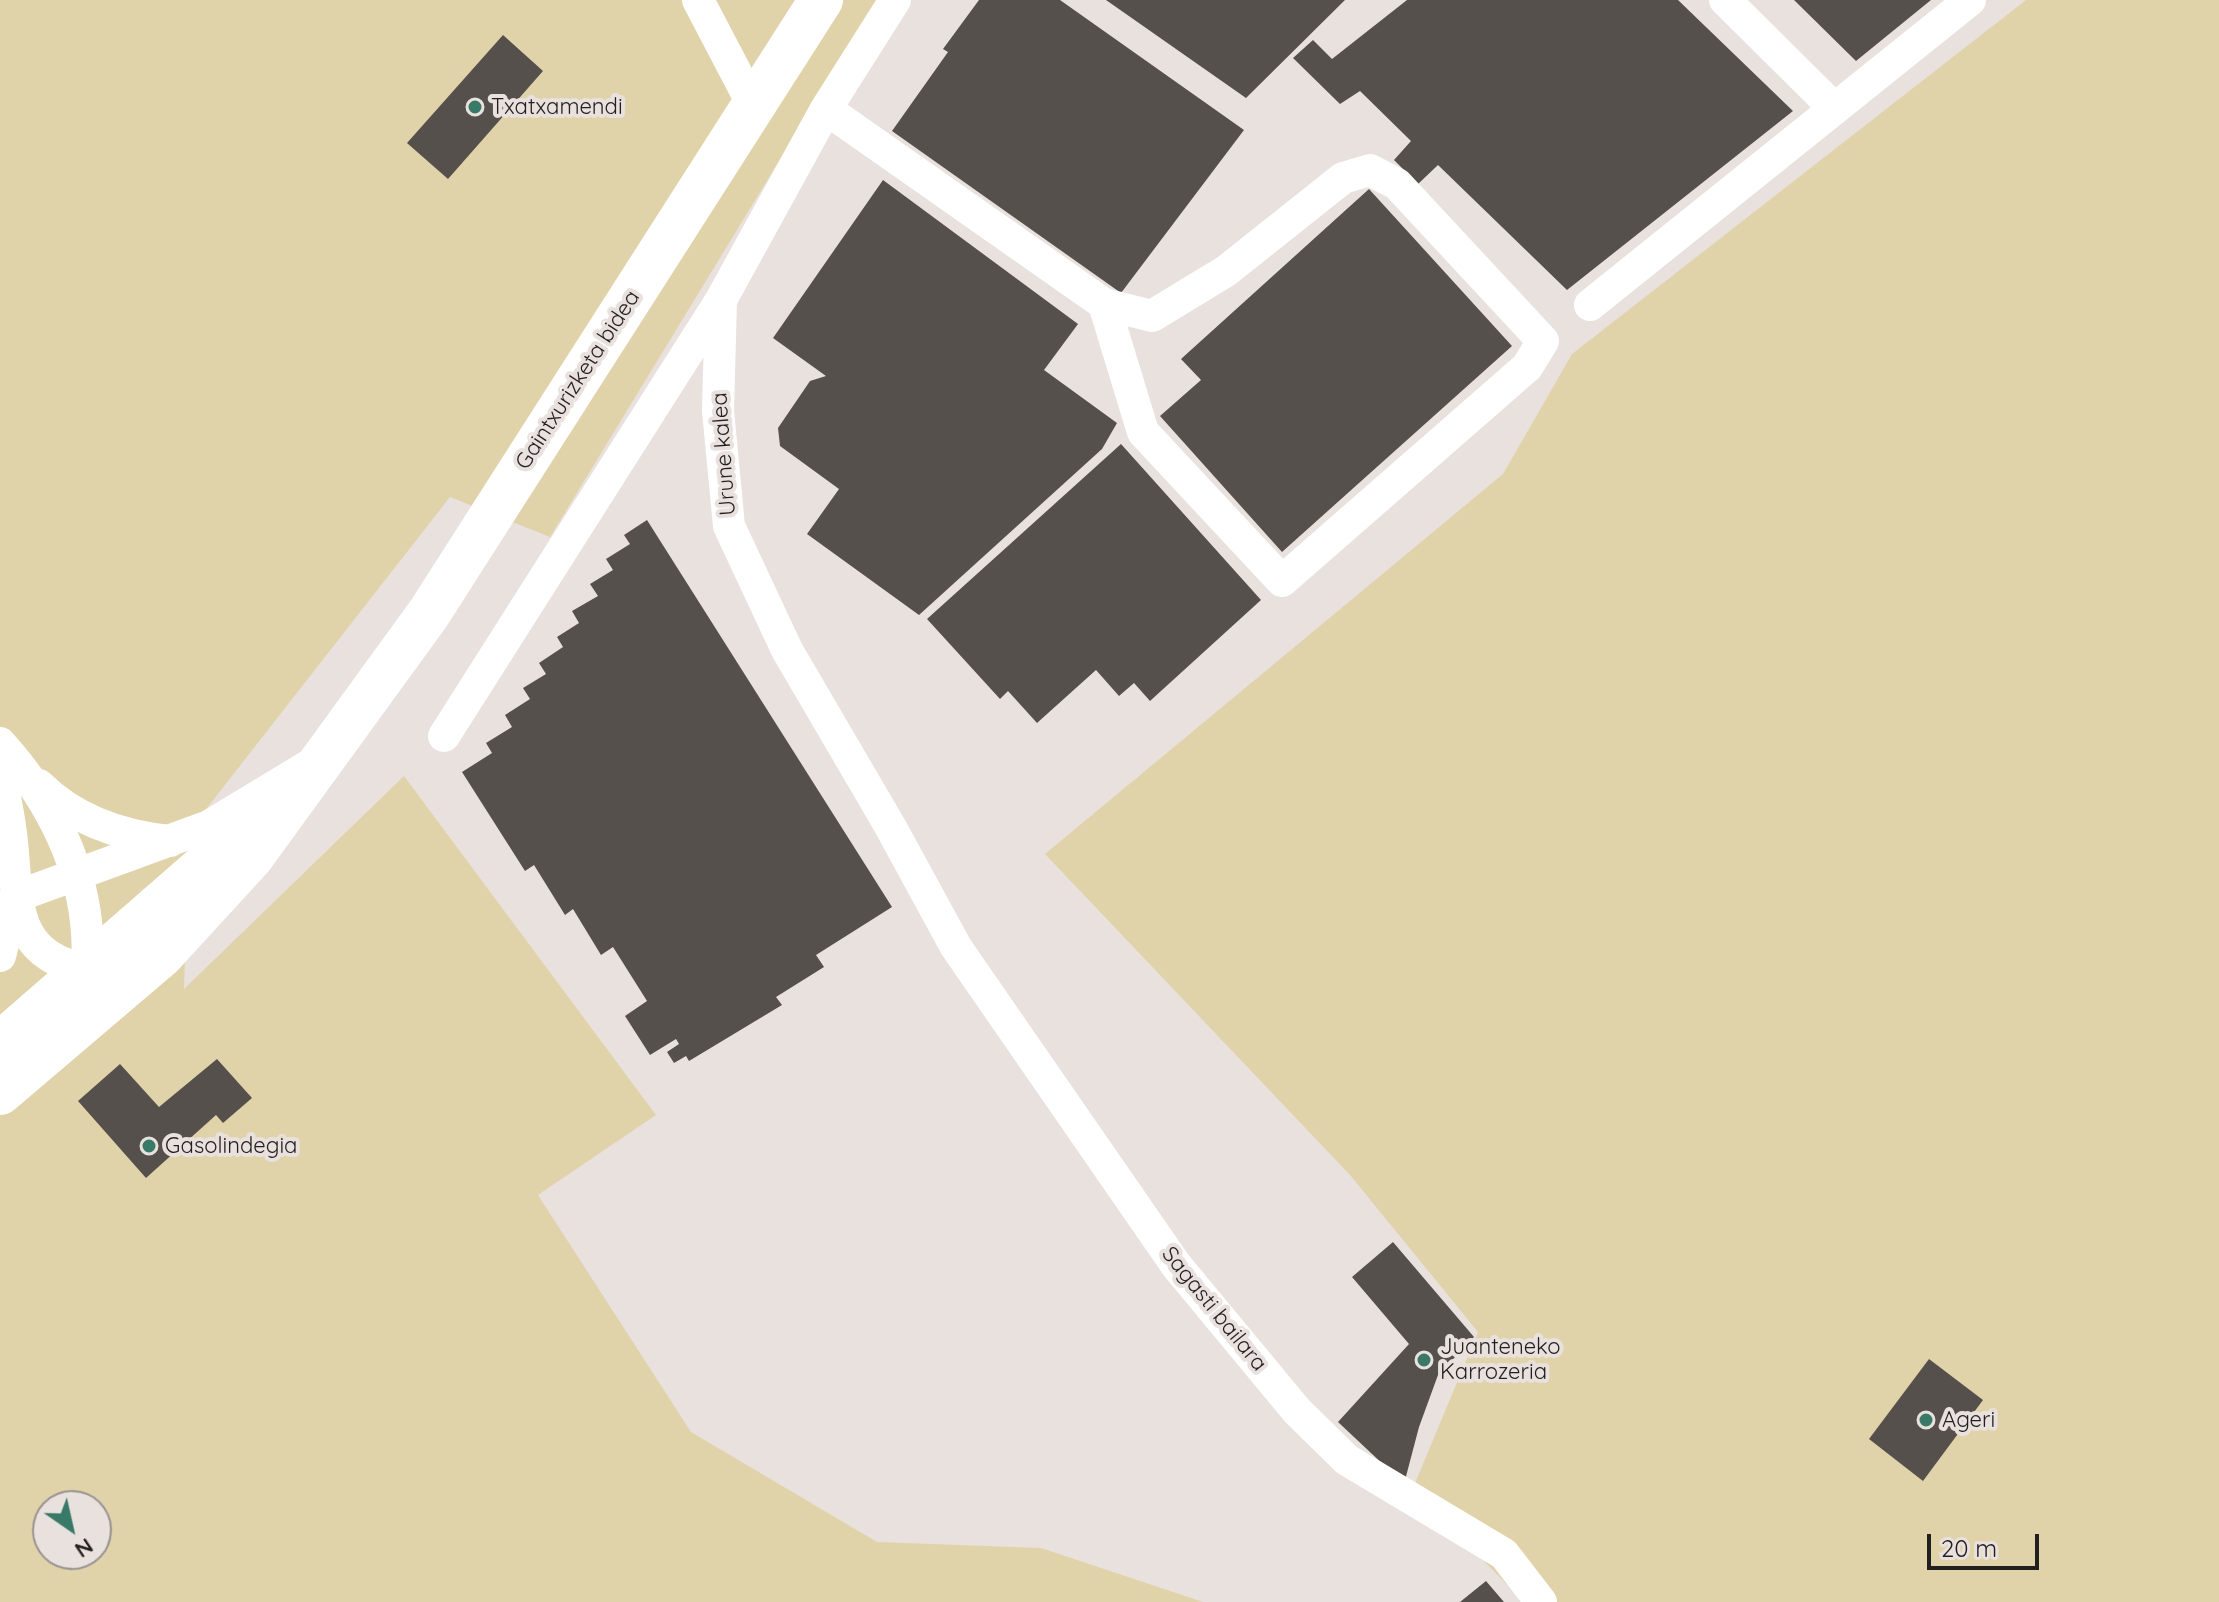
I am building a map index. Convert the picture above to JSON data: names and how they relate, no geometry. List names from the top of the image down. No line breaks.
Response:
{"streets":{"main road":["Gaintxurizketa bidea"],"street":["Urune kalea","Sagasti bailara"]},"crossings":[["Urune kalea","Sagasti bailara"]],"places":["Txatxamendi","Gasolindegia","Juanteneko Karrozeria","Ageri"],"scale_bar":"20 m","north":"bottom right"}
